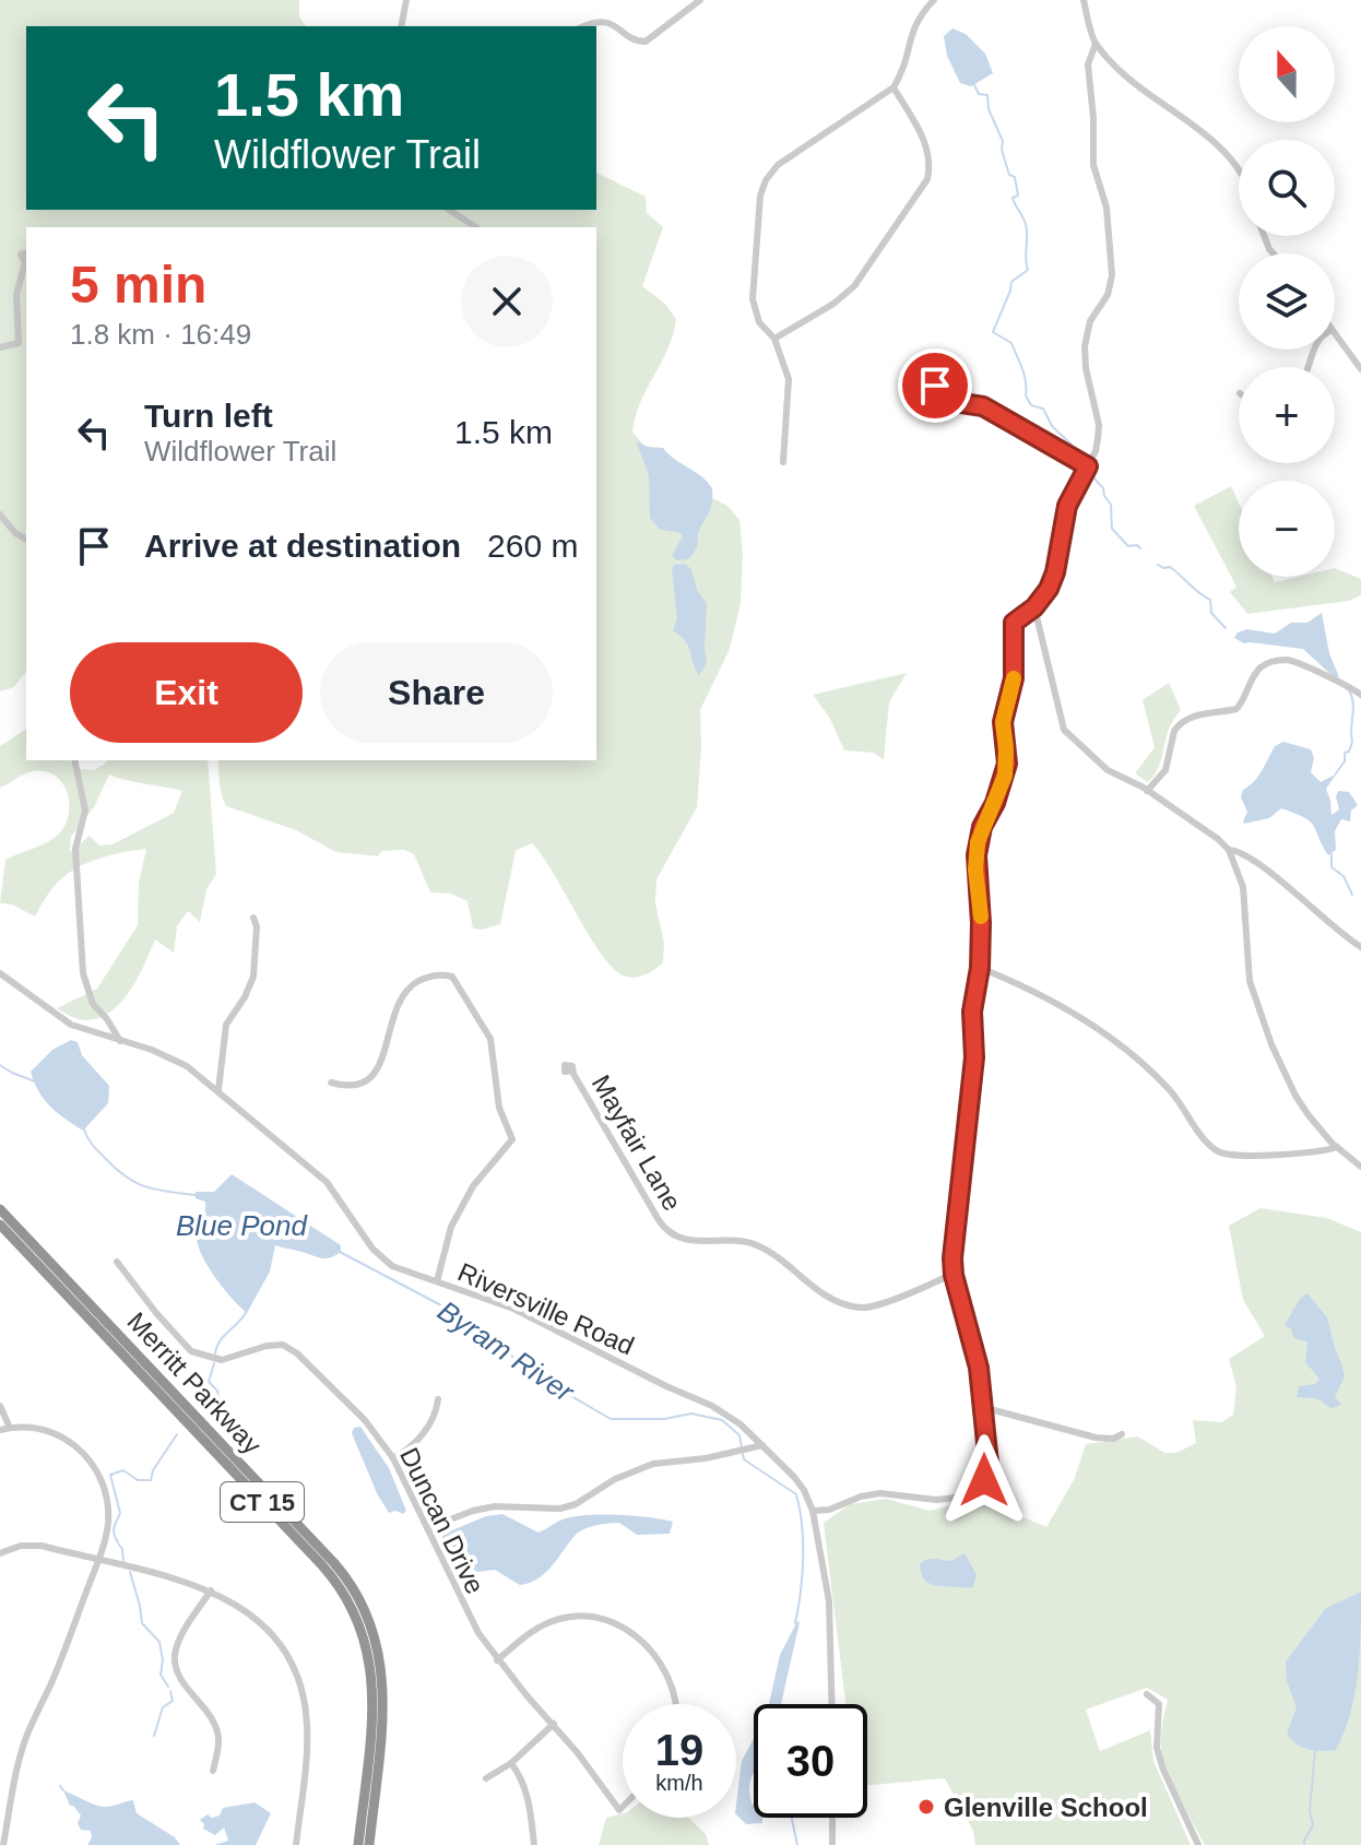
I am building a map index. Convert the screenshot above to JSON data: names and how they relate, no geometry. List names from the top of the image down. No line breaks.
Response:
{"streets":{"highway":["Merritt Parkway","CT 15"],"street":["Mayfair Lane","Riversville Road","Duncan Drive"]},"water":["Blue Pond","Byram River"],"places":["Glenville School"],"north":"top","page":{"map_buttons":["+","−"],"turn":["1.5 km","Wildflower Trail"],"heading":["5 min","1.8 km · 16:49"],"list":[{"name":"Turn left","note":"Wildflower Trail","value":"1.5 km"},{"name":"Arrive at destination","value":"260 m"}],"buttons":["Exit","Share"],"speed":"19 km/h","limit":"30"}}
